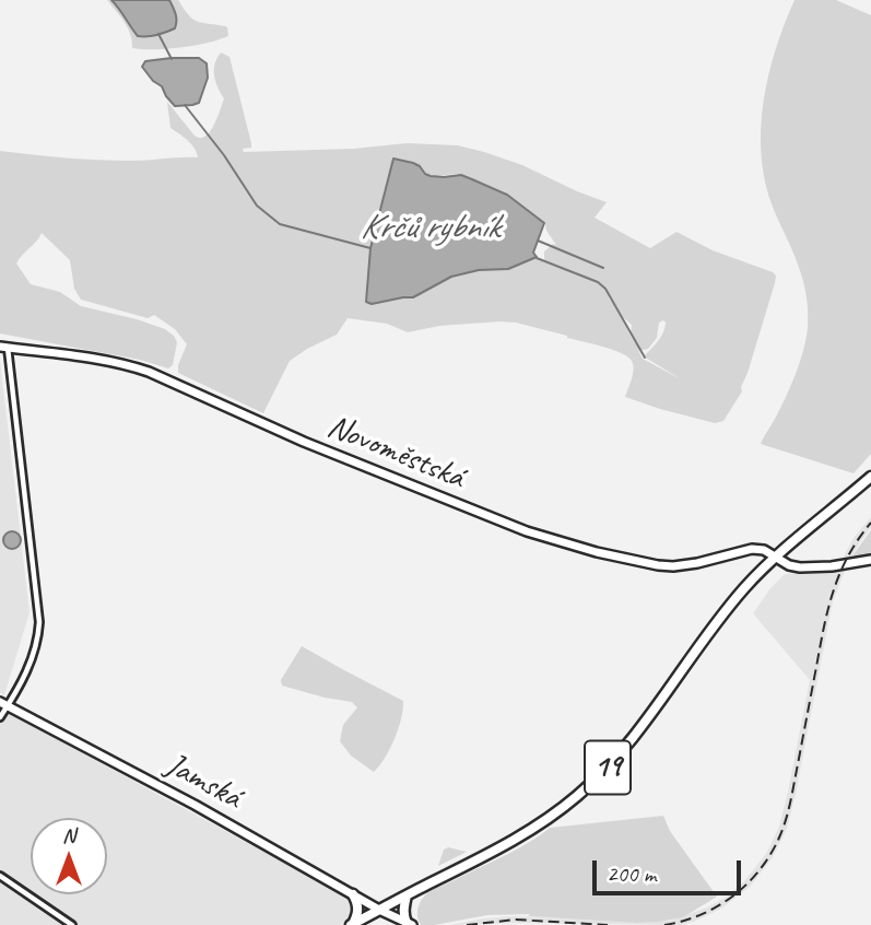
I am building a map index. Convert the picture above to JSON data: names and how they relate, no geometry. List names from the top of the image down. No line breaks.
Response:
{"streets":{"main road":["19"],"street":["Novoměstská","Jamská"]},"crossings":[["Novoměstská","19"],["19","Jamská"]],"water":["Krčů rybník"],"scale_bar":"200 m","north":"top"}
